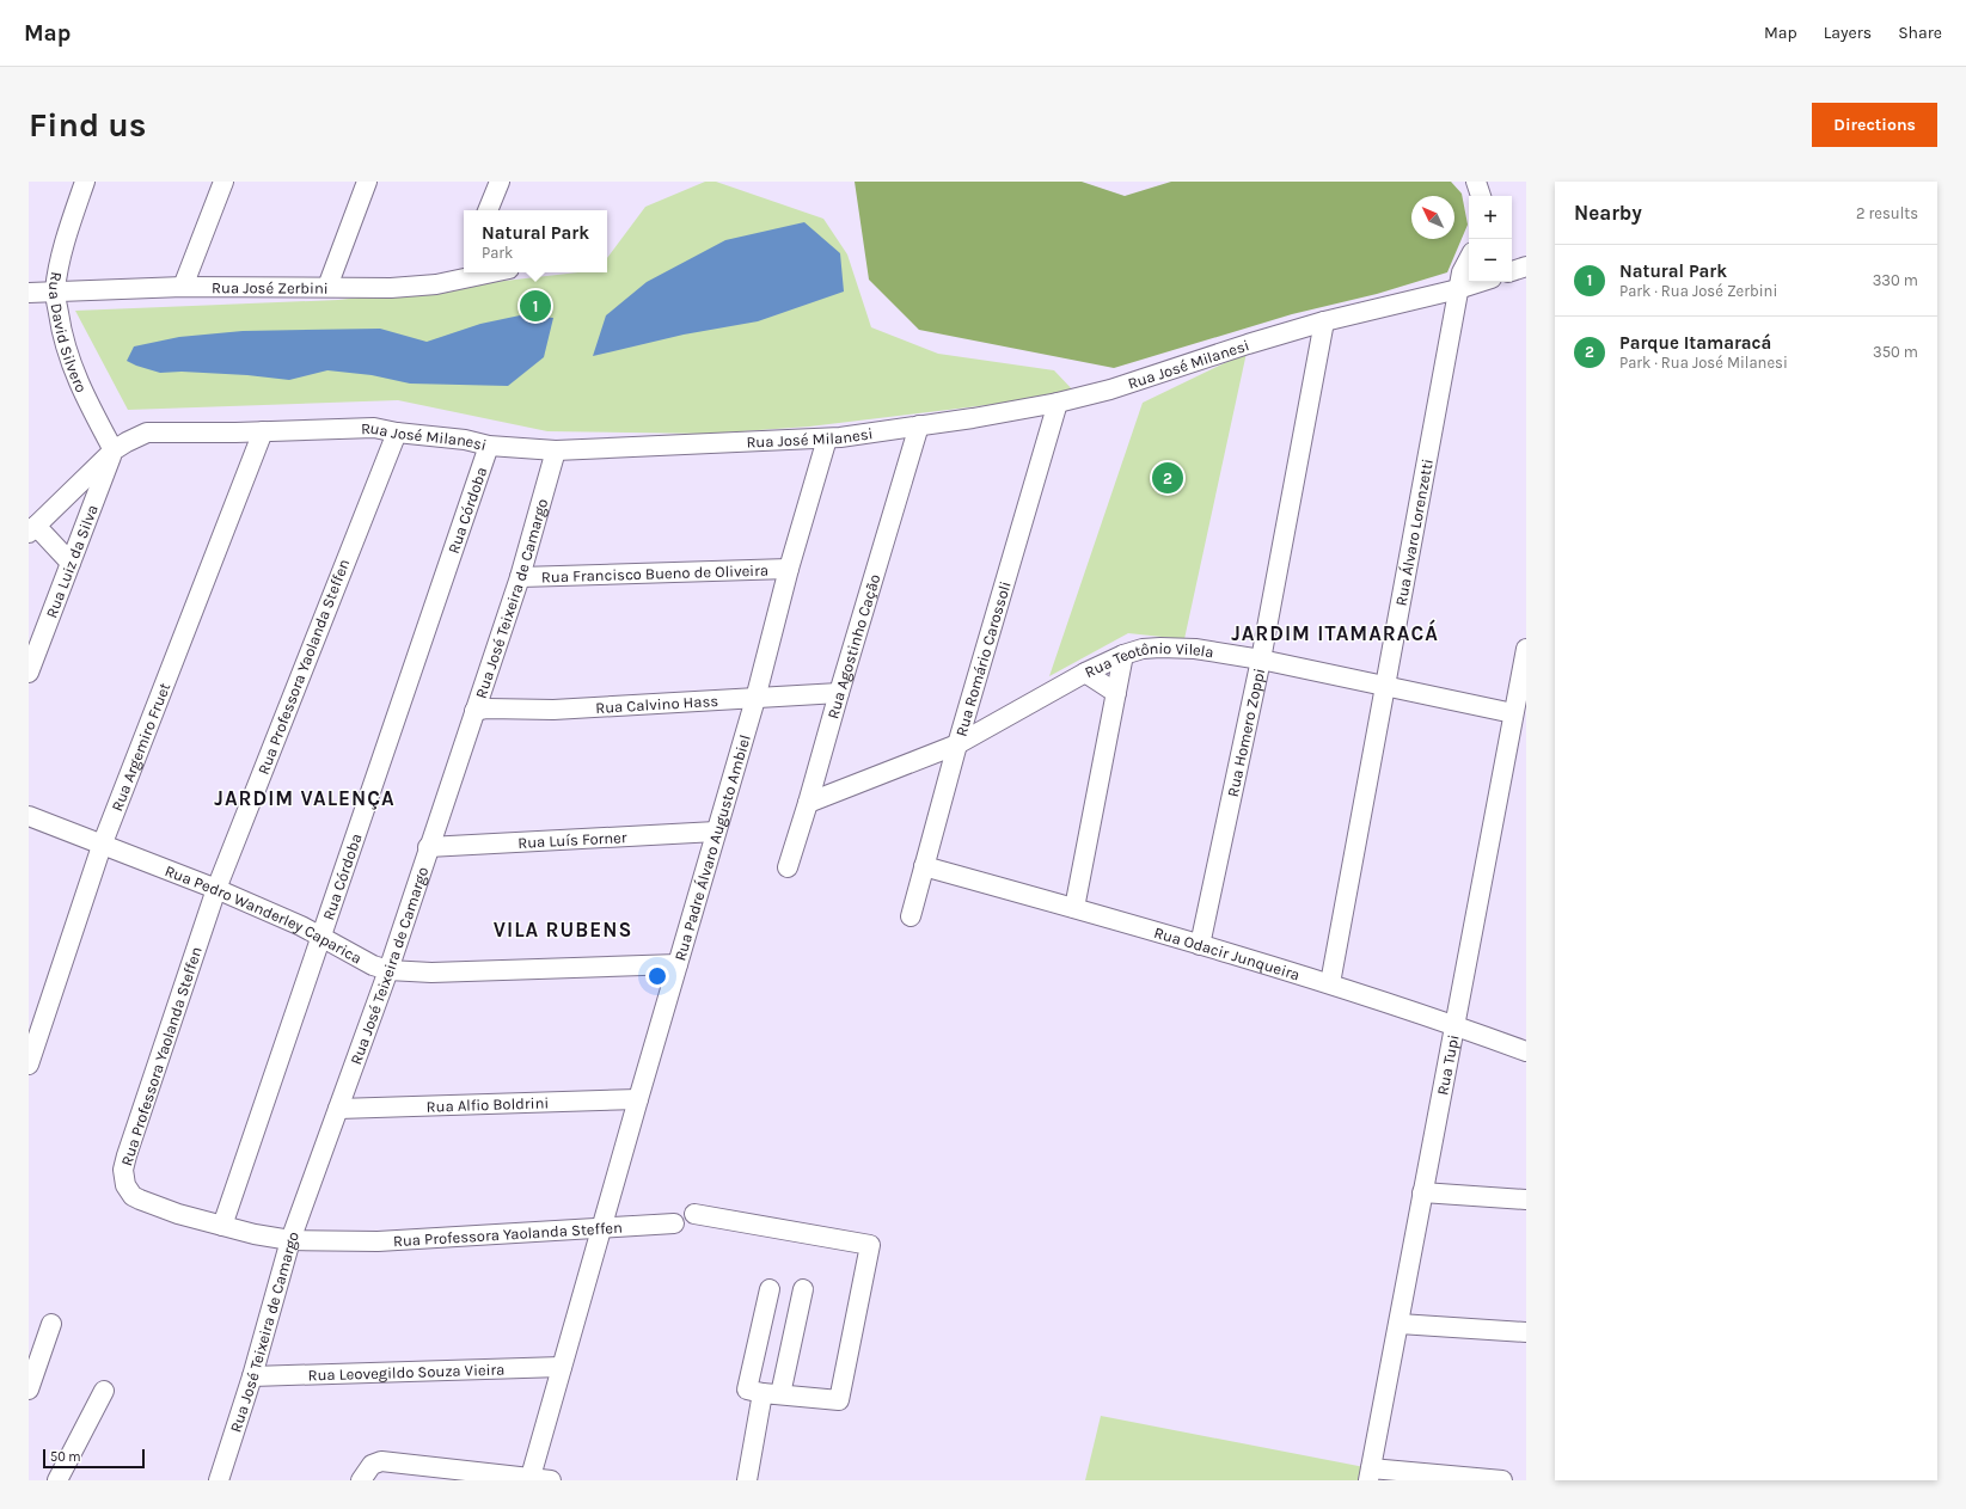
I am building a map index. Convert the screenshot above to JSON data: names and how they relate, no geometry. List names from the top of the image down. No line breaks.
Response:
{"streets":{"street":["Rua José Zerbini","Rua David Silvero","Rua José Milanesi","Rua Córdoba","Rua Álvaro Lorenzetti","Rua Luiz da Silva","Rua Francisco Bueno de Oliveira","Rua José Teixeira de Camargo","Rua Agostinho Cação","Rua Romário Carossoli","Rua Teotônio Vilela","Rua Professora Yaolanda Steffen","Rua Calvino Hass","Rua Homero Zoppi","Rua Argemiro Fruet","Rua Luís Forner","Rua Padre Álvaro Augusto Ambiel","Rua Pedro Wanderley Caparica","Rua Odacir Junqueira","Rua Tupi","Rua Alfio Boldrini","Rua Leovegildo Souza Vieira"]},"crossings":[["Rua José Zerbini","Rua David Silvero"],["Rua David Silvero","Rua José Milanesi"],["Rua David Silvero","Rua Luiz da Silva"],["Rua José Milanesi","Rua Córdoba"],["Rua José Milanesi","Rua Álvaro Lorenzetti"],["Rua José Milanesi","Rua Luiz da Silva"],["Rua José Milanesi","Rua José Teixeira de Camargo"],["Rua José Milanesi","Rua Agostinho Cação"],["Rua José Milanesi","Rua Romário Carossoli"],["Rua José Milanesi","Rua Professora Yaolanda Steffen"],["Rua José Milanesi","Rua Homero Zoppi"],["Rua José Milanesi","Rua Argemiro Fruet"],["Rua José Milanesi","Rua Padre Álvaro Augusto Ambiel"],["Rua Córdoba","Rua Professora Yaolanda Steffen"],["Rua Córdoba","Rua Pedro Wanderley Caparica"],["Rua Álvaro Lorenzetti","Rua Teotônio Vilela"],["Rua Álvaro Lorenzetti","Rua Odacir Junqueira"],["Rua Francisco Bueno de Oliveira","Rua José Teixeira de Camargo"],["Rua Francisco Bueno de Oliveira","Rua Padre Álvaro Augusto Ambiel"],["Rua José Teixeira de Camargo","Rua Professora Yaolanda Steffen"],["Rua José Teixeira de Camargo","Rua Calvino Hass"],["Rua José Teixeira de Camargo","Rua Luís Forner"],["Rua José Teixeira de Camargo","Rua Pedro Wanderley Caparica"],["Rua José Teixeira de Camargo","Rua Alfio Boldrini"],["Rua José Teixeira de Camargo","Rua Leovegildo Souza Vieira"],["Rua Agostinho Cação","Rua Teotônio Vilela"],["Rua Agostinho Cação","Rua Calvino Hass"],["Rua Romário Carossoli","Rua Teotônio Vilela"],["Rua Romário Carossoli","Rua Odacir Junqueira"],["Rua Teotônio Vilela","Rua Homero Zoppi"],["Rua Teotônio Vilela","Rua Tupi"],["Rua Professora Yaolanda Steffen","Rua Padre Álvaro Augusto Ambiel"],["Rua Professora Yaolanda Steffen","Rua Pedro Wanderley Caparica"],["Rua Calvino Hass","Rua Padre Álvaro Augusto Ambiel"],["Rua Homero Zoppi","Rua Odacir Junqueira"],["Rua Argemiro Fruet","Rua Pedro Wanderley Caparica"],["Rua Luís Forner","Rua Padre Álvaro Augusto Ambiel"],["Rua Padre Álvaro Augusto Ambiel","Rua Pedro Wanderley Caparica"],["Rua Padre Álvaro Augusto Ambiel","Rua Alfio Boldrini"],["Rua Padre Álvaro Augusto Ambiel","Rua Leovegildo Souza Vieira"],["Rua Odacir Junqueira","Rua Tupi"]],"districts":["JARDIM ITAMARACÁ","JARDIM VALENÇA","VILA RUBENS"],"scale_bar":"50 m","north":"top left","page":{"header":"Map","nav":["Map","Layers","Share"],"buttons":"Directions","title":"Find us","heading":["Nearby","2 results"],"map_buttons":["+","−"],"popup":["Natural Park","Park"],"list":[{"mark":"1","name":"Natural Park","note":"Park · Rua José Zerbini","value":"330 m"},{"mark":"2","name":"Parque Itamaracá","note":"Park · Rua José Milanesi","value":"350 m"}],"pins":["1","2"],"scale":"50 m"}}
